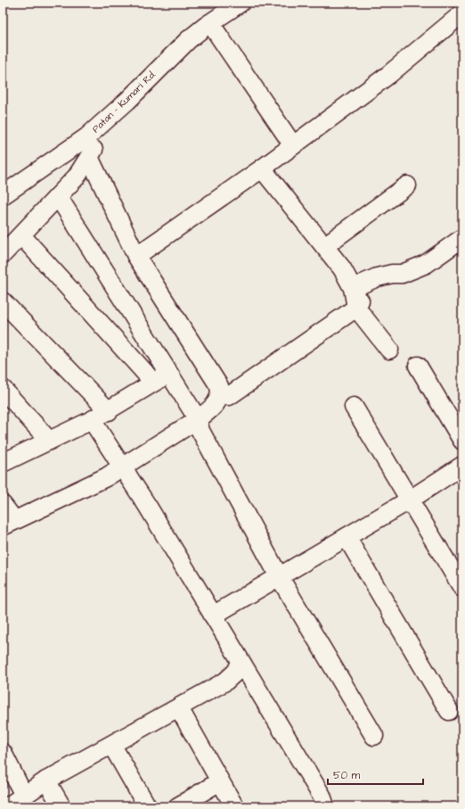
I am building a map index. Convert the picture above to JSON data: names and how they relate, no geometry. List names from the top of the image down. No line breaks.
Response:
{"streets":{"street":["Patan - Kumari Rd."]},"scale_bar":"50 m"}
